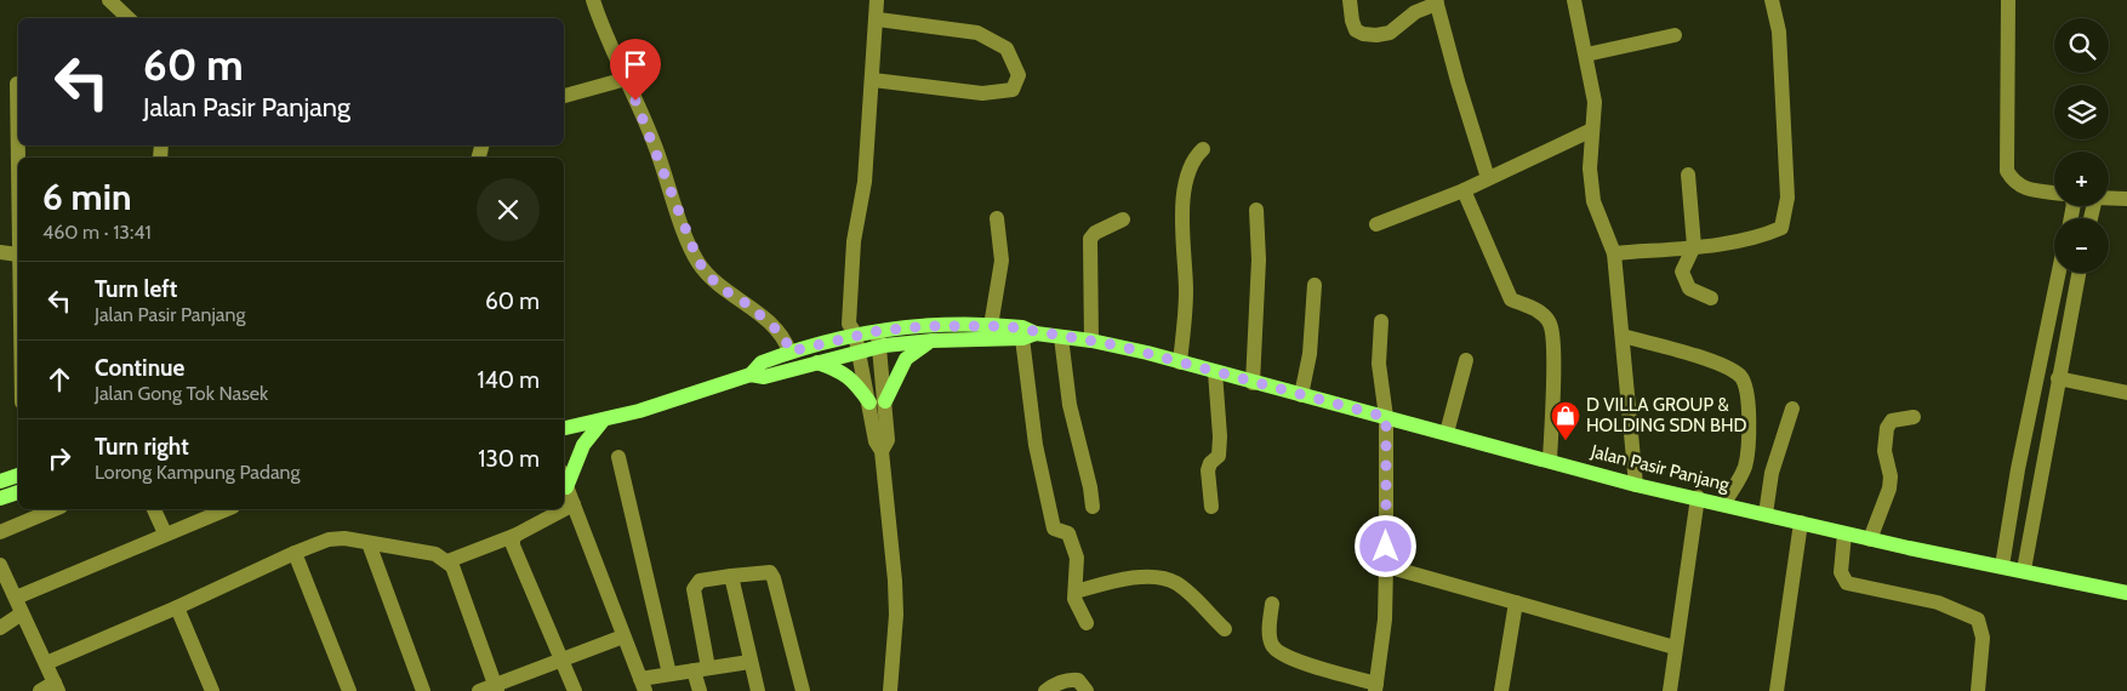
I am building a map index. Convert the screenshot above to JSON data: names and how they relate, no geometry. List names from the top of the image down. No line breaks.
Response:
{"streets":{"main road":["Jalan Pasir Panjang"]},"places":{"shop":["D VILLA GROUP & HOLDING SDN BHD"]},"page":{"map_buttons":["+","−"],"turn":["60 m","Jalan Pasir Panjang"],"heading":["6 min","460 m · 13:41"],"list":[{"name":"Turn left","note":"Jalan Pasir Panjang","value":"60 m"},{"name":"Continue","note":"Jalan Gong Tok Nasek","value":"140 m"},{"name":"Turn right","note":"Lorong Kampung Padang","value":"130 m"}]}}
